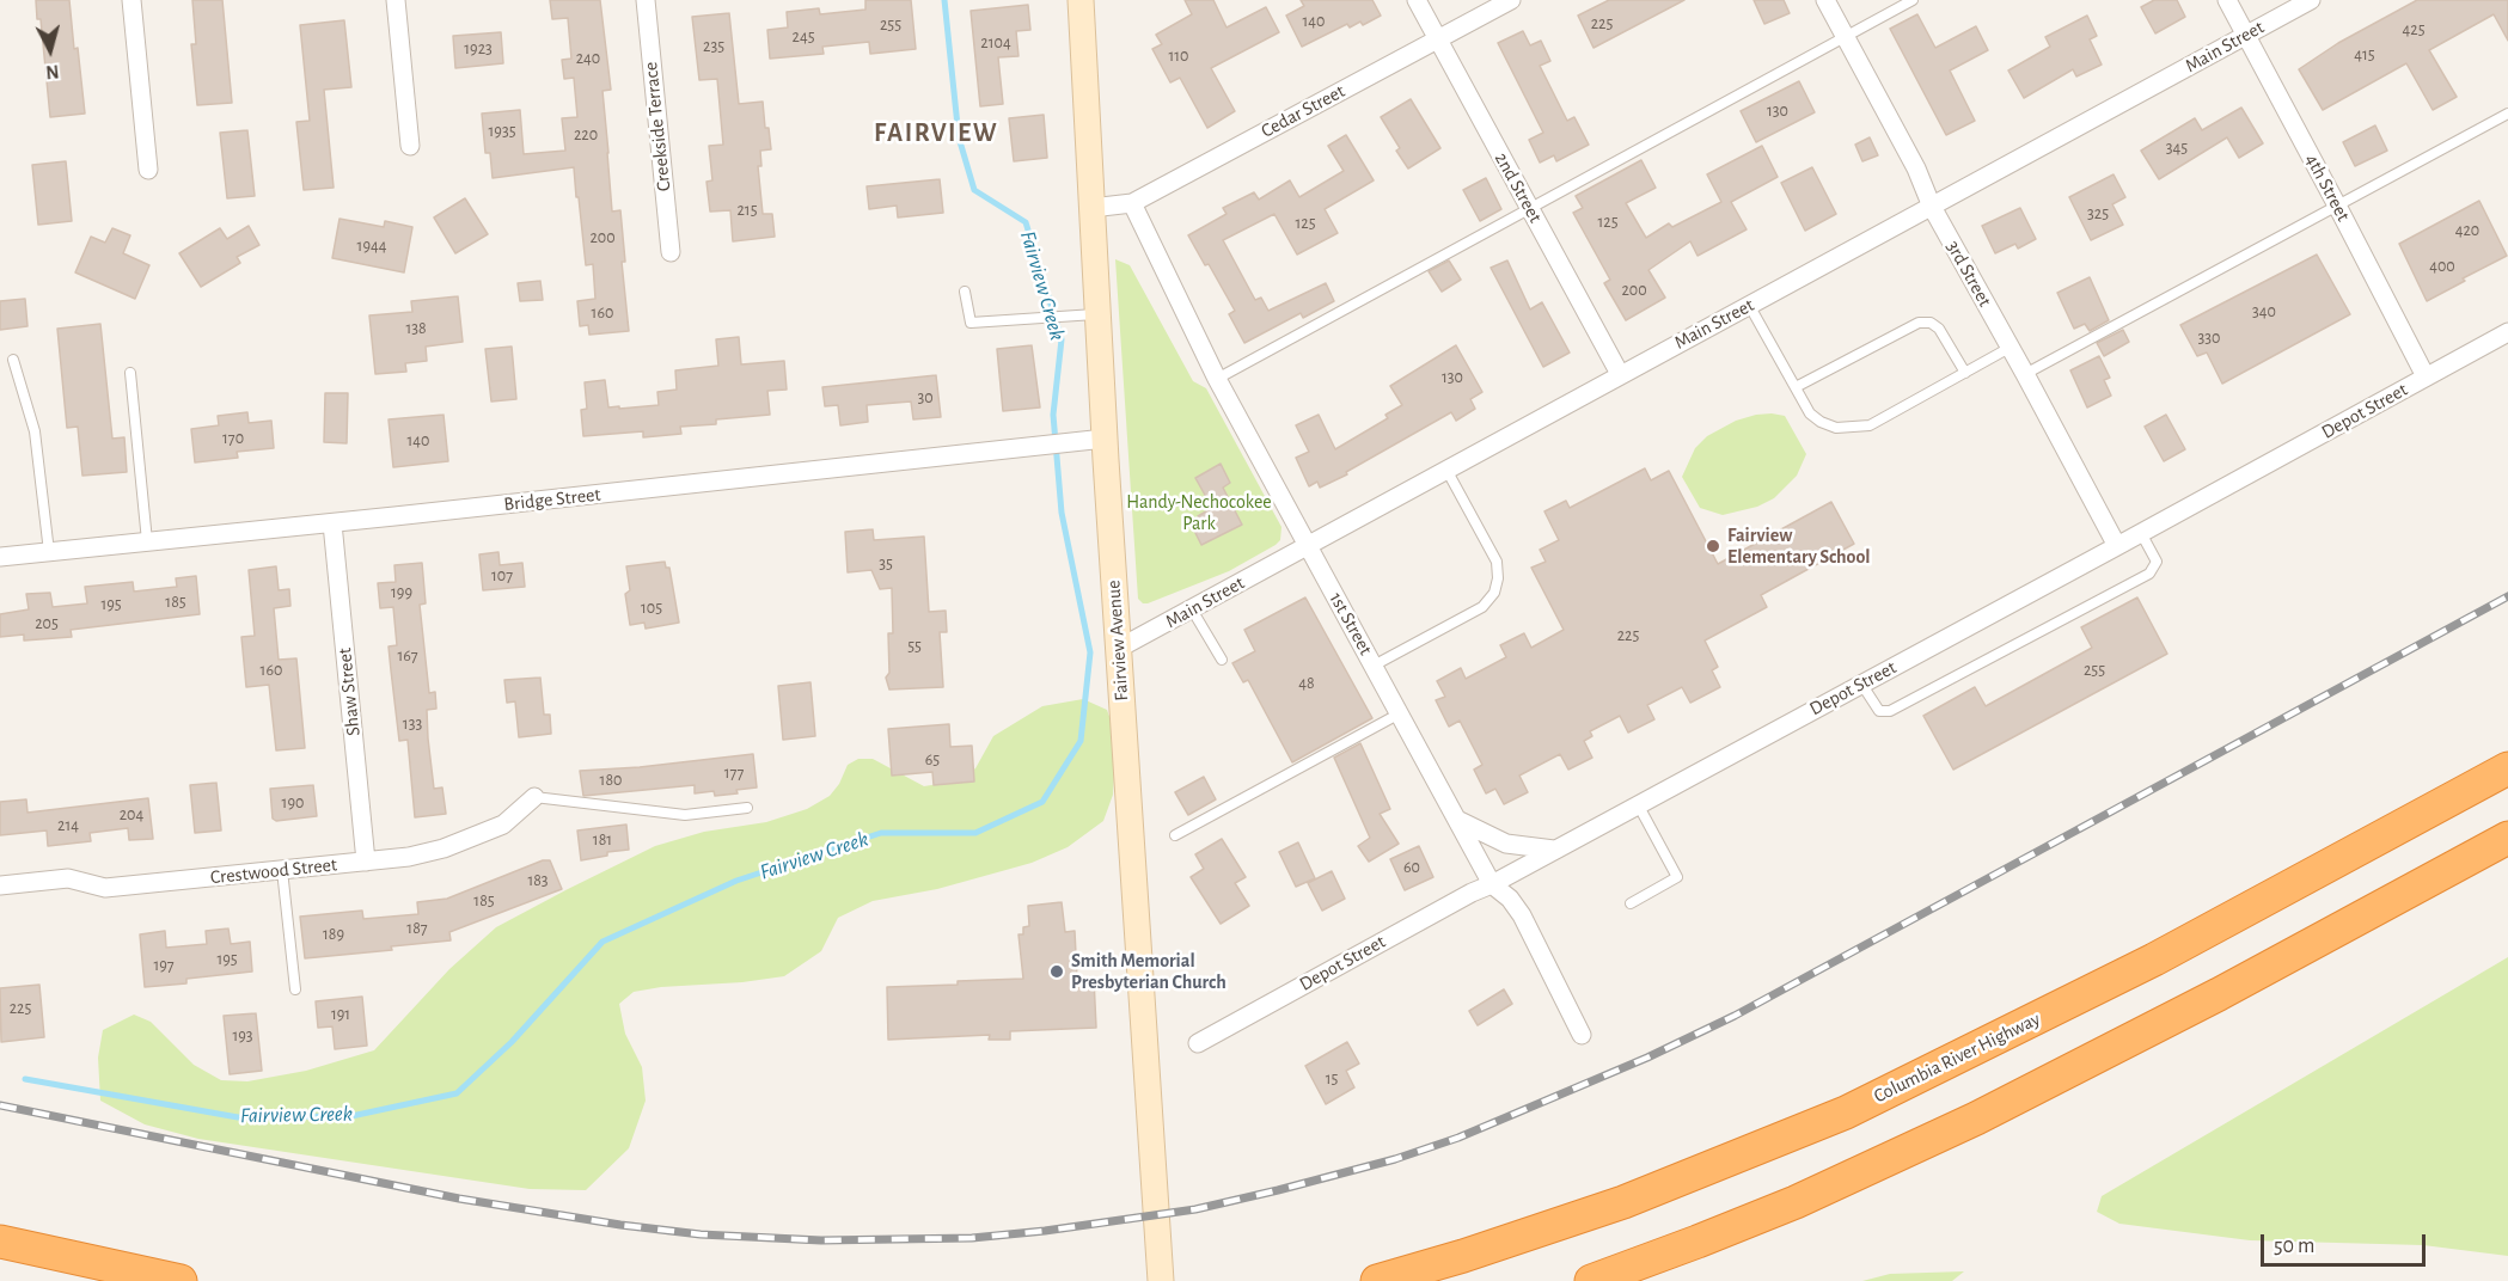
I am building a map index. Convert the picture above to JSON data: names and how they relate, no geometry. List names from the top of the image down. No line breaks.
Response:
{"streets":{"highway":["Columbia River Highway"],"main road":["Fairview Avenue"],"street":["Main Street","Cedar Street","Creekside Terrace","2nd Street","4th Street","3rd Street","Depot Street","Bridge Street","1st Street","Shaw Street","Crestwood Street"]},"crossings":[["Main Street","2nd Street"],["Main Street","4th Street"],["Main Street","3rd Street"],["Main Street","1st Street"],["Main Street","Fairview Avenue"],["Cedar Street","2nd Street"],["Cedar Street","1st Street"],["Cedar Street","Fairview Avenue"],["4th Street","Depot Street"],["3rd Street","Depot Street"],["Depot Street","1st Street"],["Bridge Street","Fairview Avenue"],["Bridge Street","Shaw Street"],["Shaw Street","Crestwood Street"]],"districts":["FAIRVIEW"],"water":["Fairview Creek"],"parks":["Handy-Nechocokee Park"],"places":["Fairview Elementary School","Smith Memorial Presbyterian Church"],"house_numbers":["140","225","255","425","245","2104","235","1923","415","110","240","130","1935","220","345","215","325","125","125","420","200","1944","400","200","340","160","138","330","130","30","170","140","35","107","199","185","195","105","205","225","55","167","160","255","48","133","65","177","180","190","204","214","181","60","183","185","187","189","195","197","225","191","193","15"],"scale_bar":"50 m","north":"bottom"}
